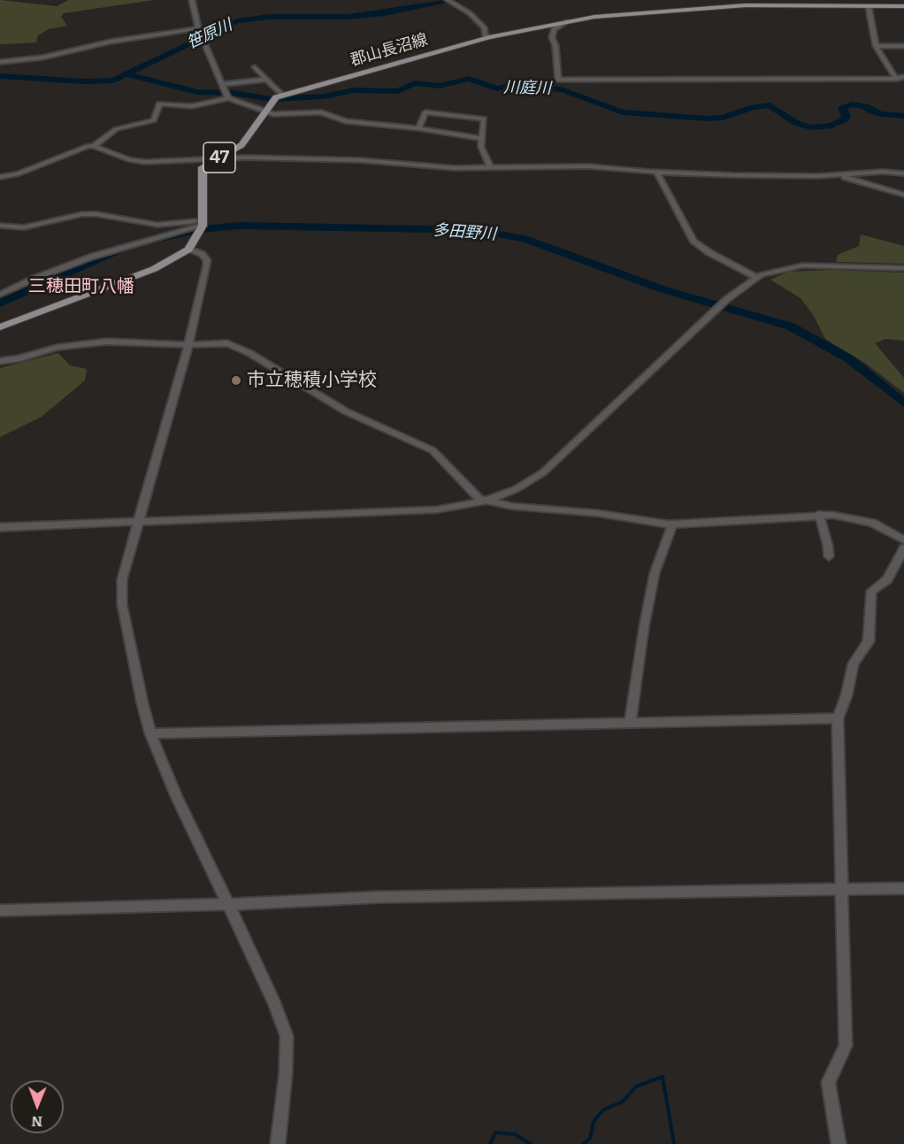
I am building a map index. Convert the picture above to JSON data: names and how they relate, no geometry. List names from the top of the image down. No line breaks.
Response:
{"streets":{"main road":["郡山長沼線","47"]},"districts":["三穂田町八幡"],"water":["笹原川","川庭川","多田野川"],"places":["市立穂積小学校"],"north":"bottom"}
